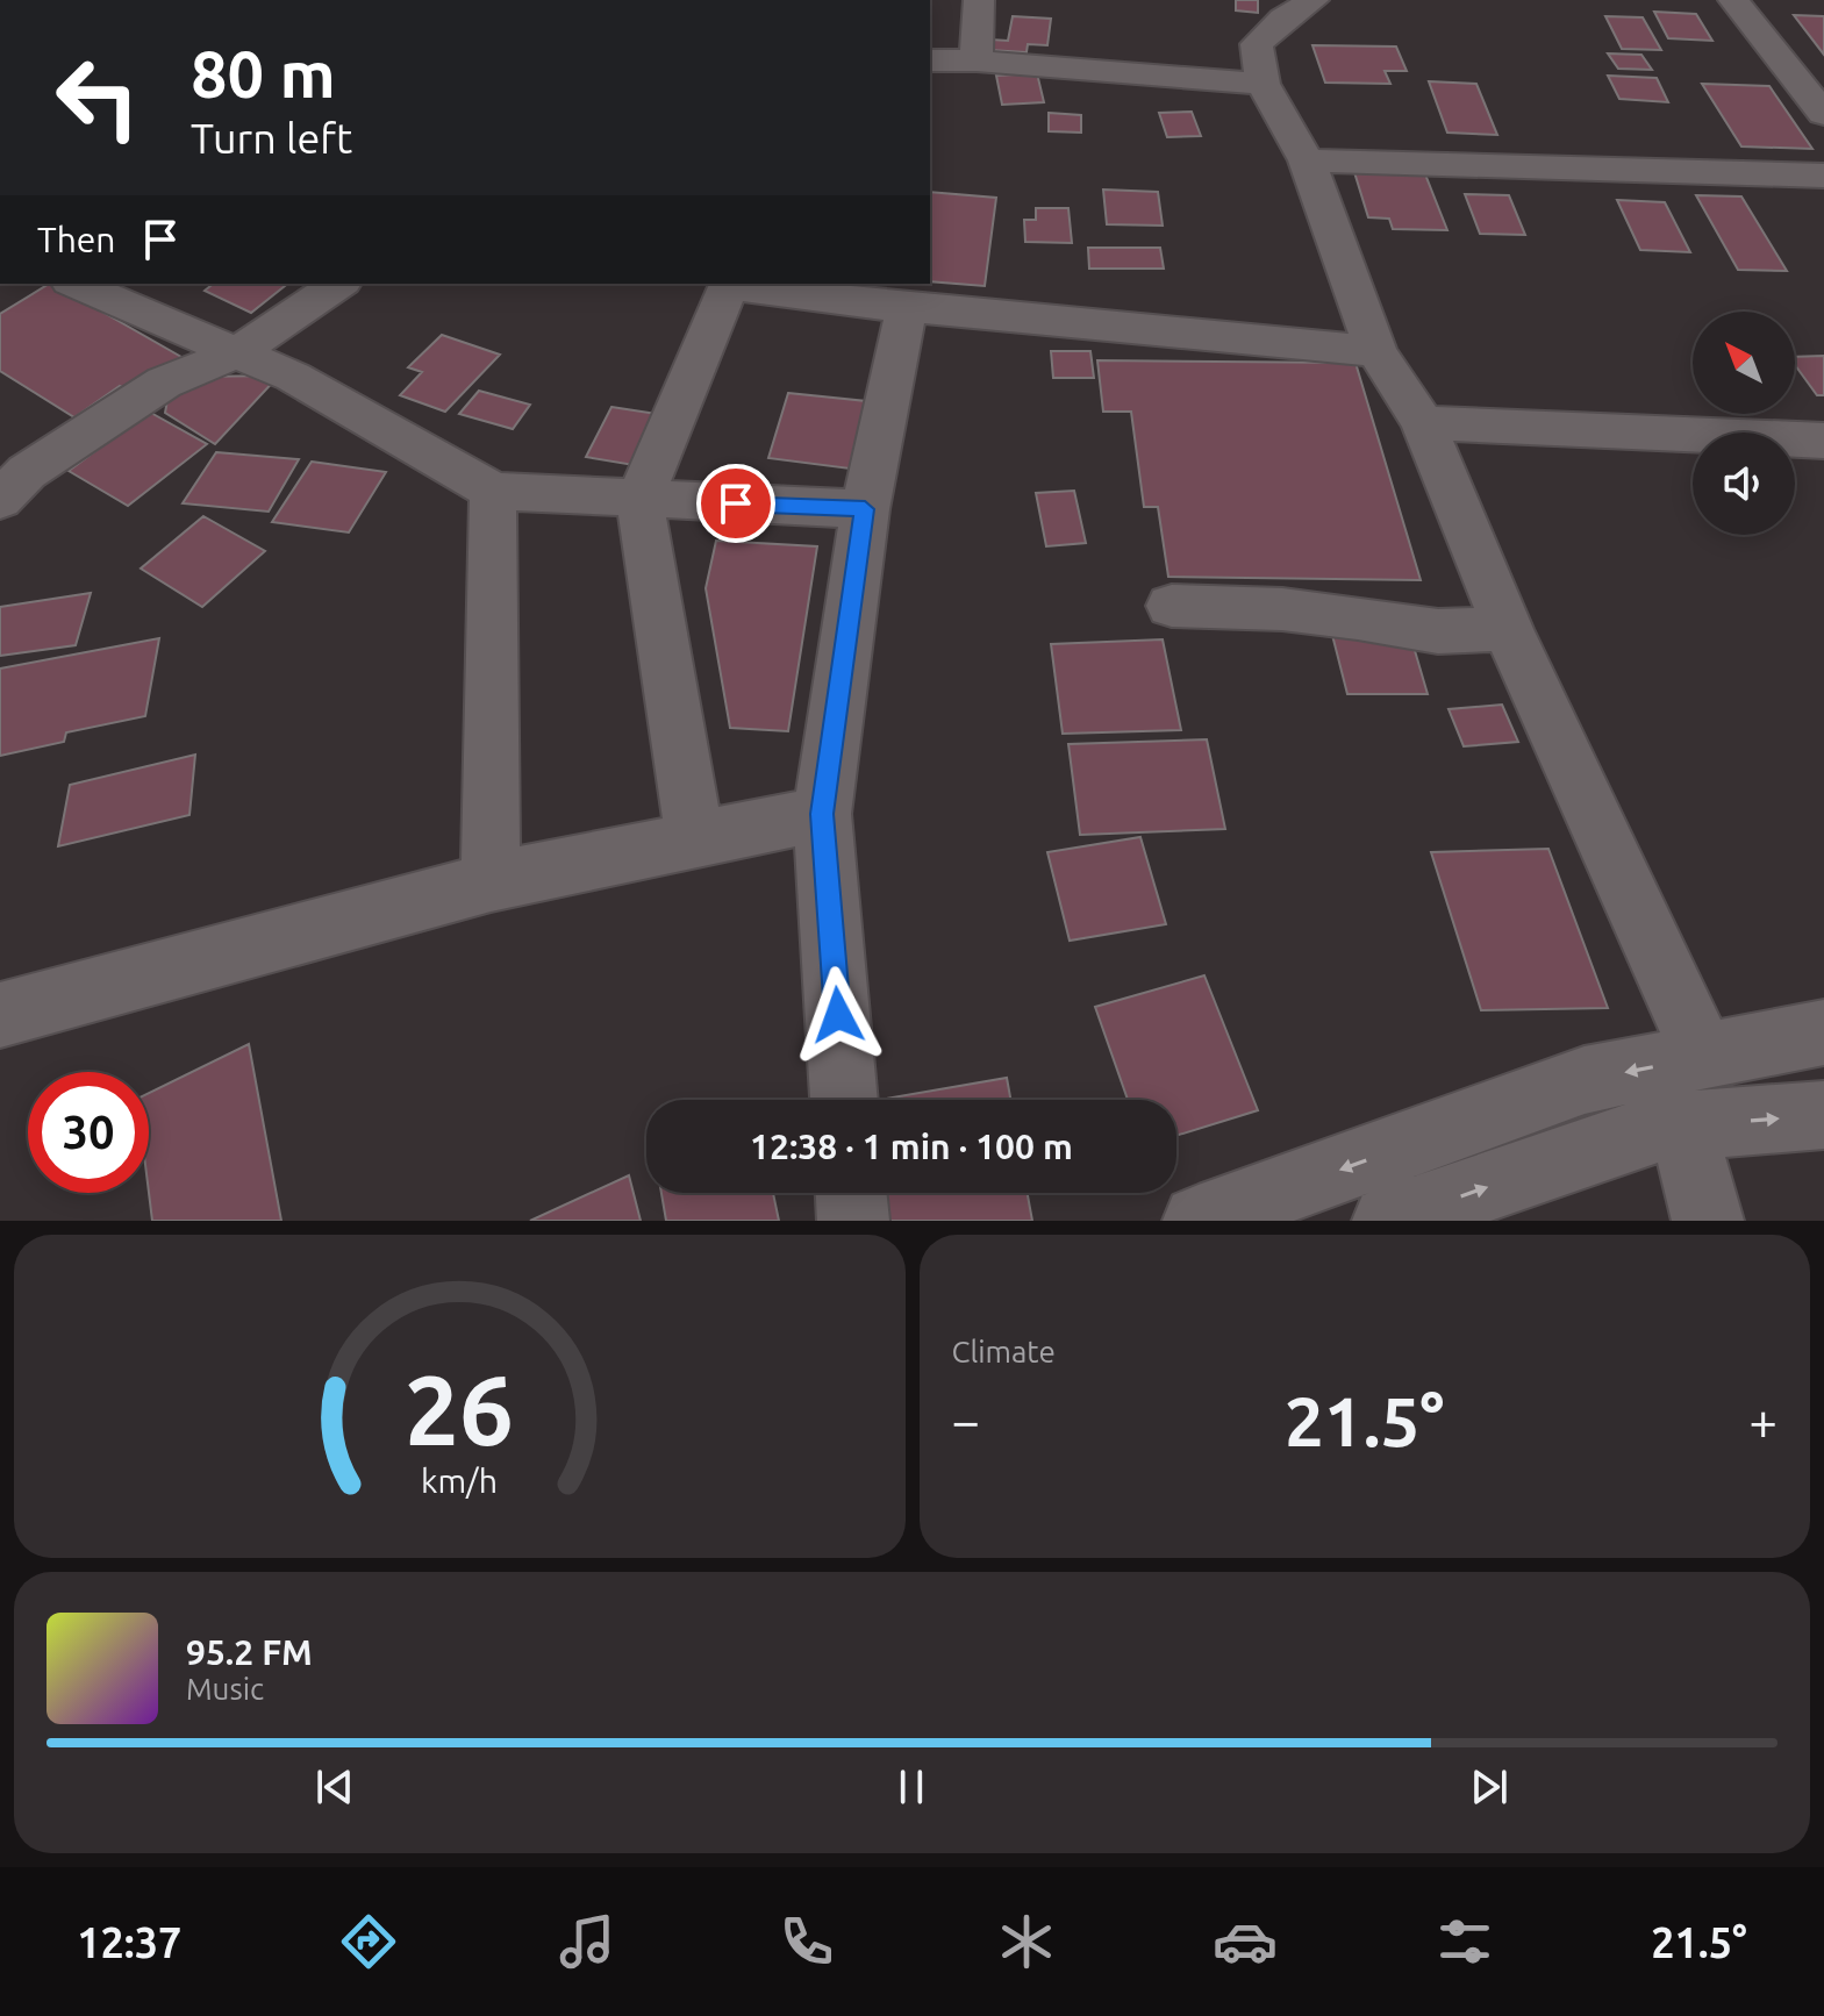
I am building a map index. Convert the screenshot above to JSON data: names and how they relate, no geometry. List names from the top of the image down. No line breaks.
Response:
{"north":"top left","page":{"turn":["80 m","Turn left"],"then":"Then","limit":"30","trip":"12:38 · 1 min · 100 m","tile":"Climate","heat":["−","21.5°","+"],"song":["95.2 FM","Music"],"tabs":["12:37","21.5°"],"gauge":["26","km/h"]}}
